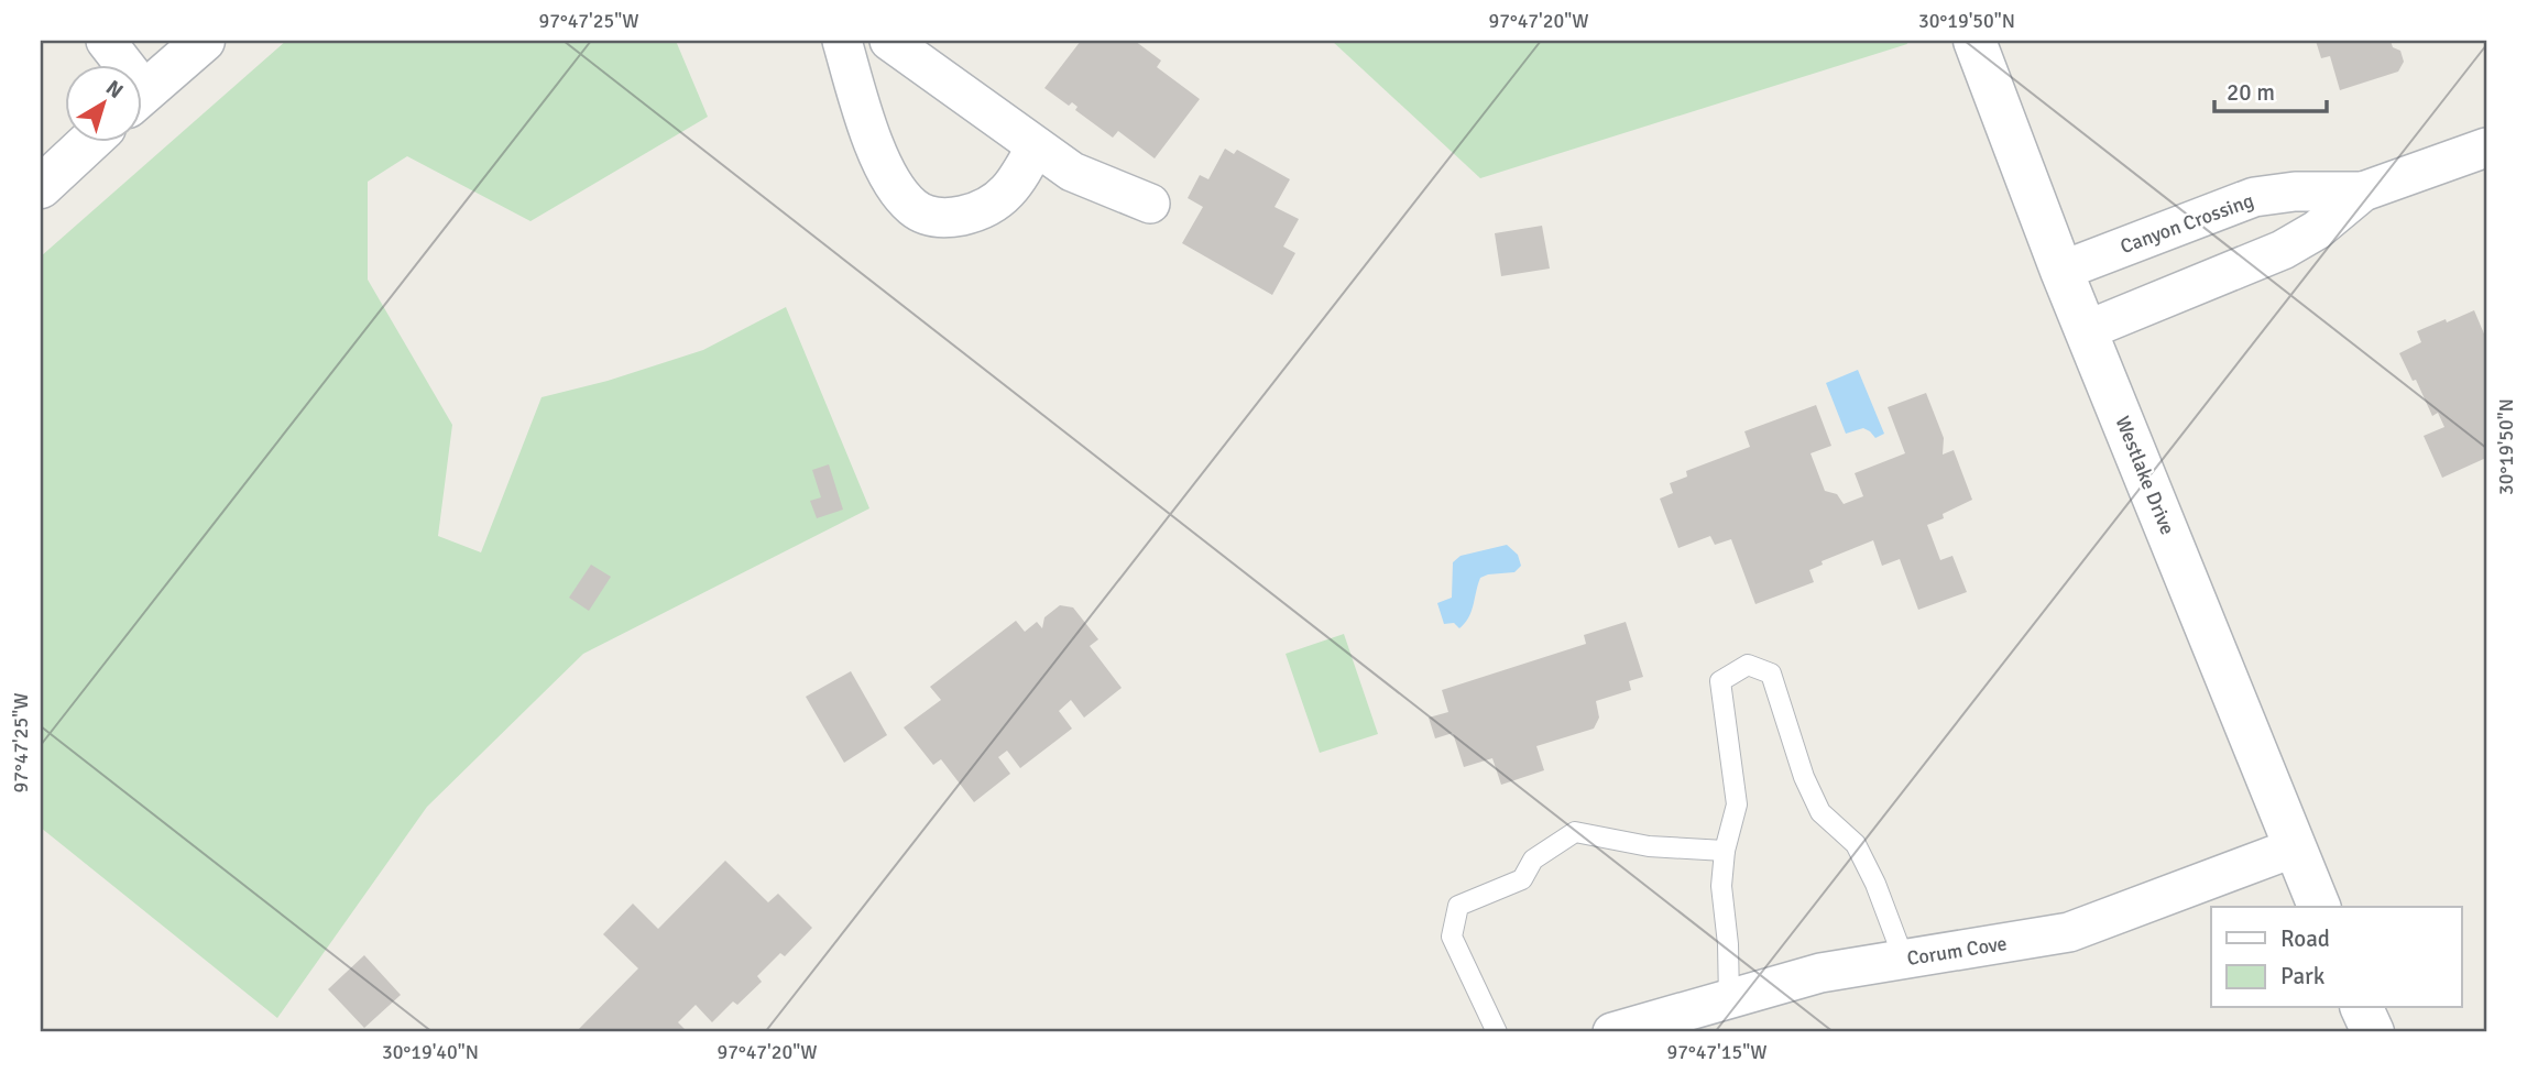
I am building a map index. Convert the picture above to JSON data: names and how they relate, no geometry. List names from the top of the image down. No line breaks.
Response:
{"streets":{"street":["Canyon Crossing","Westlake Drive","Corum Cove"]},"crossings":[["Canyon Crossing","Westlake Drive"],["Westlake Drive","Corum Cove"]],"legend":["Road","Park"],"scale_bar":"20 m","north":"top right","coordinates":["97°47'25\"W","97°47'20\"W","30°19'50\"N","30°19'40\"N","97°47'15\"W"]}
